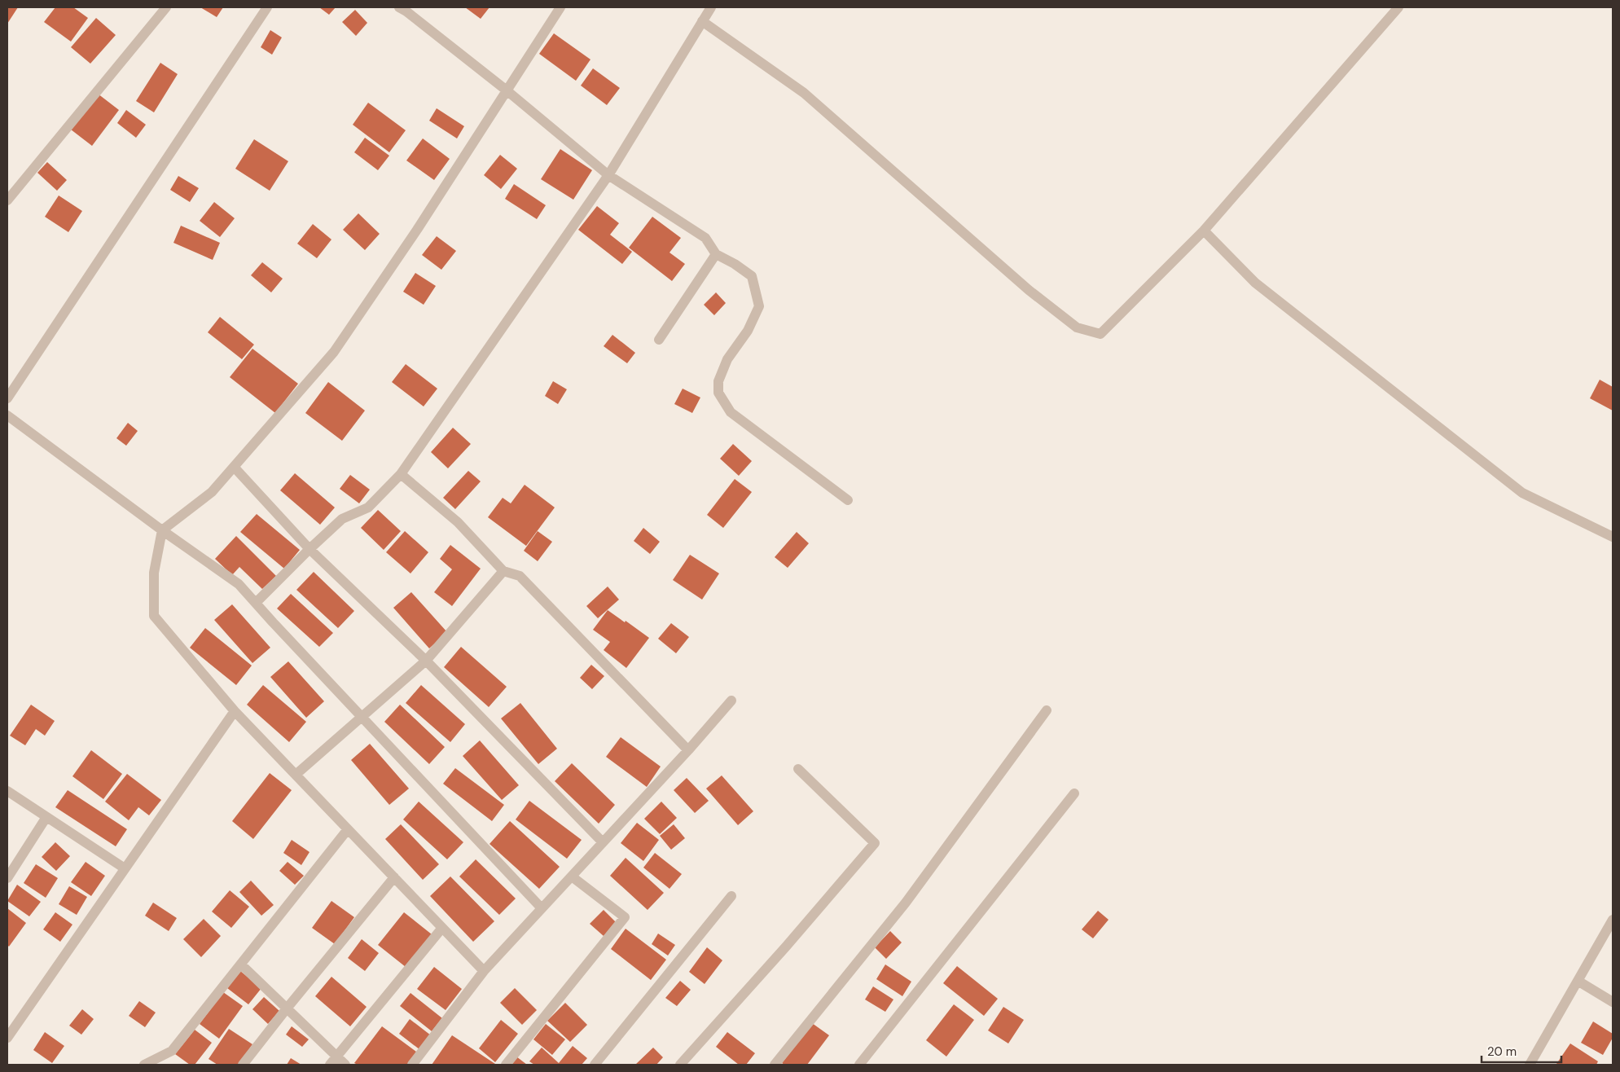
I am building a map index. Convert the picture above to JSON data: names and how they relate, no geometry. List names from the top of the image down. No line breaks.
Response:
{"scale_bar":"20 m"}
